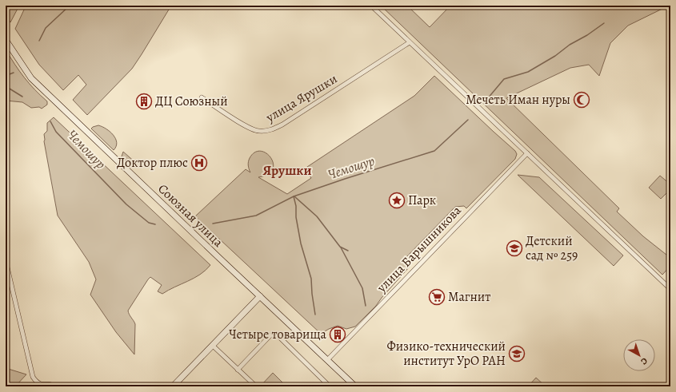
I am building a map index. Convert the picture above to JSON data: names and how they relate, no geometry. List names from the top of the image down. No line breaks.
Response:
{"streets":{"main road":["Союзная улица"],"street":["улица Ярушки","улица Барышникова"]},"crossings":[["Союзная улица","улица Барышникова"]],"districts":["Ярушки"],"water":["Чемошур"],"places":{"mosque":["Мечеть Иман нуры"],"building":["ДЦ Союзный","Четыре товарища"],"hospital":["Доктор плюс"],"place":["Парк"],"school or university":["Детский сад № 259","Физико-технический институт УрО РАН"],"supermarket":["Магнит"]},"north":"bottom right"}
